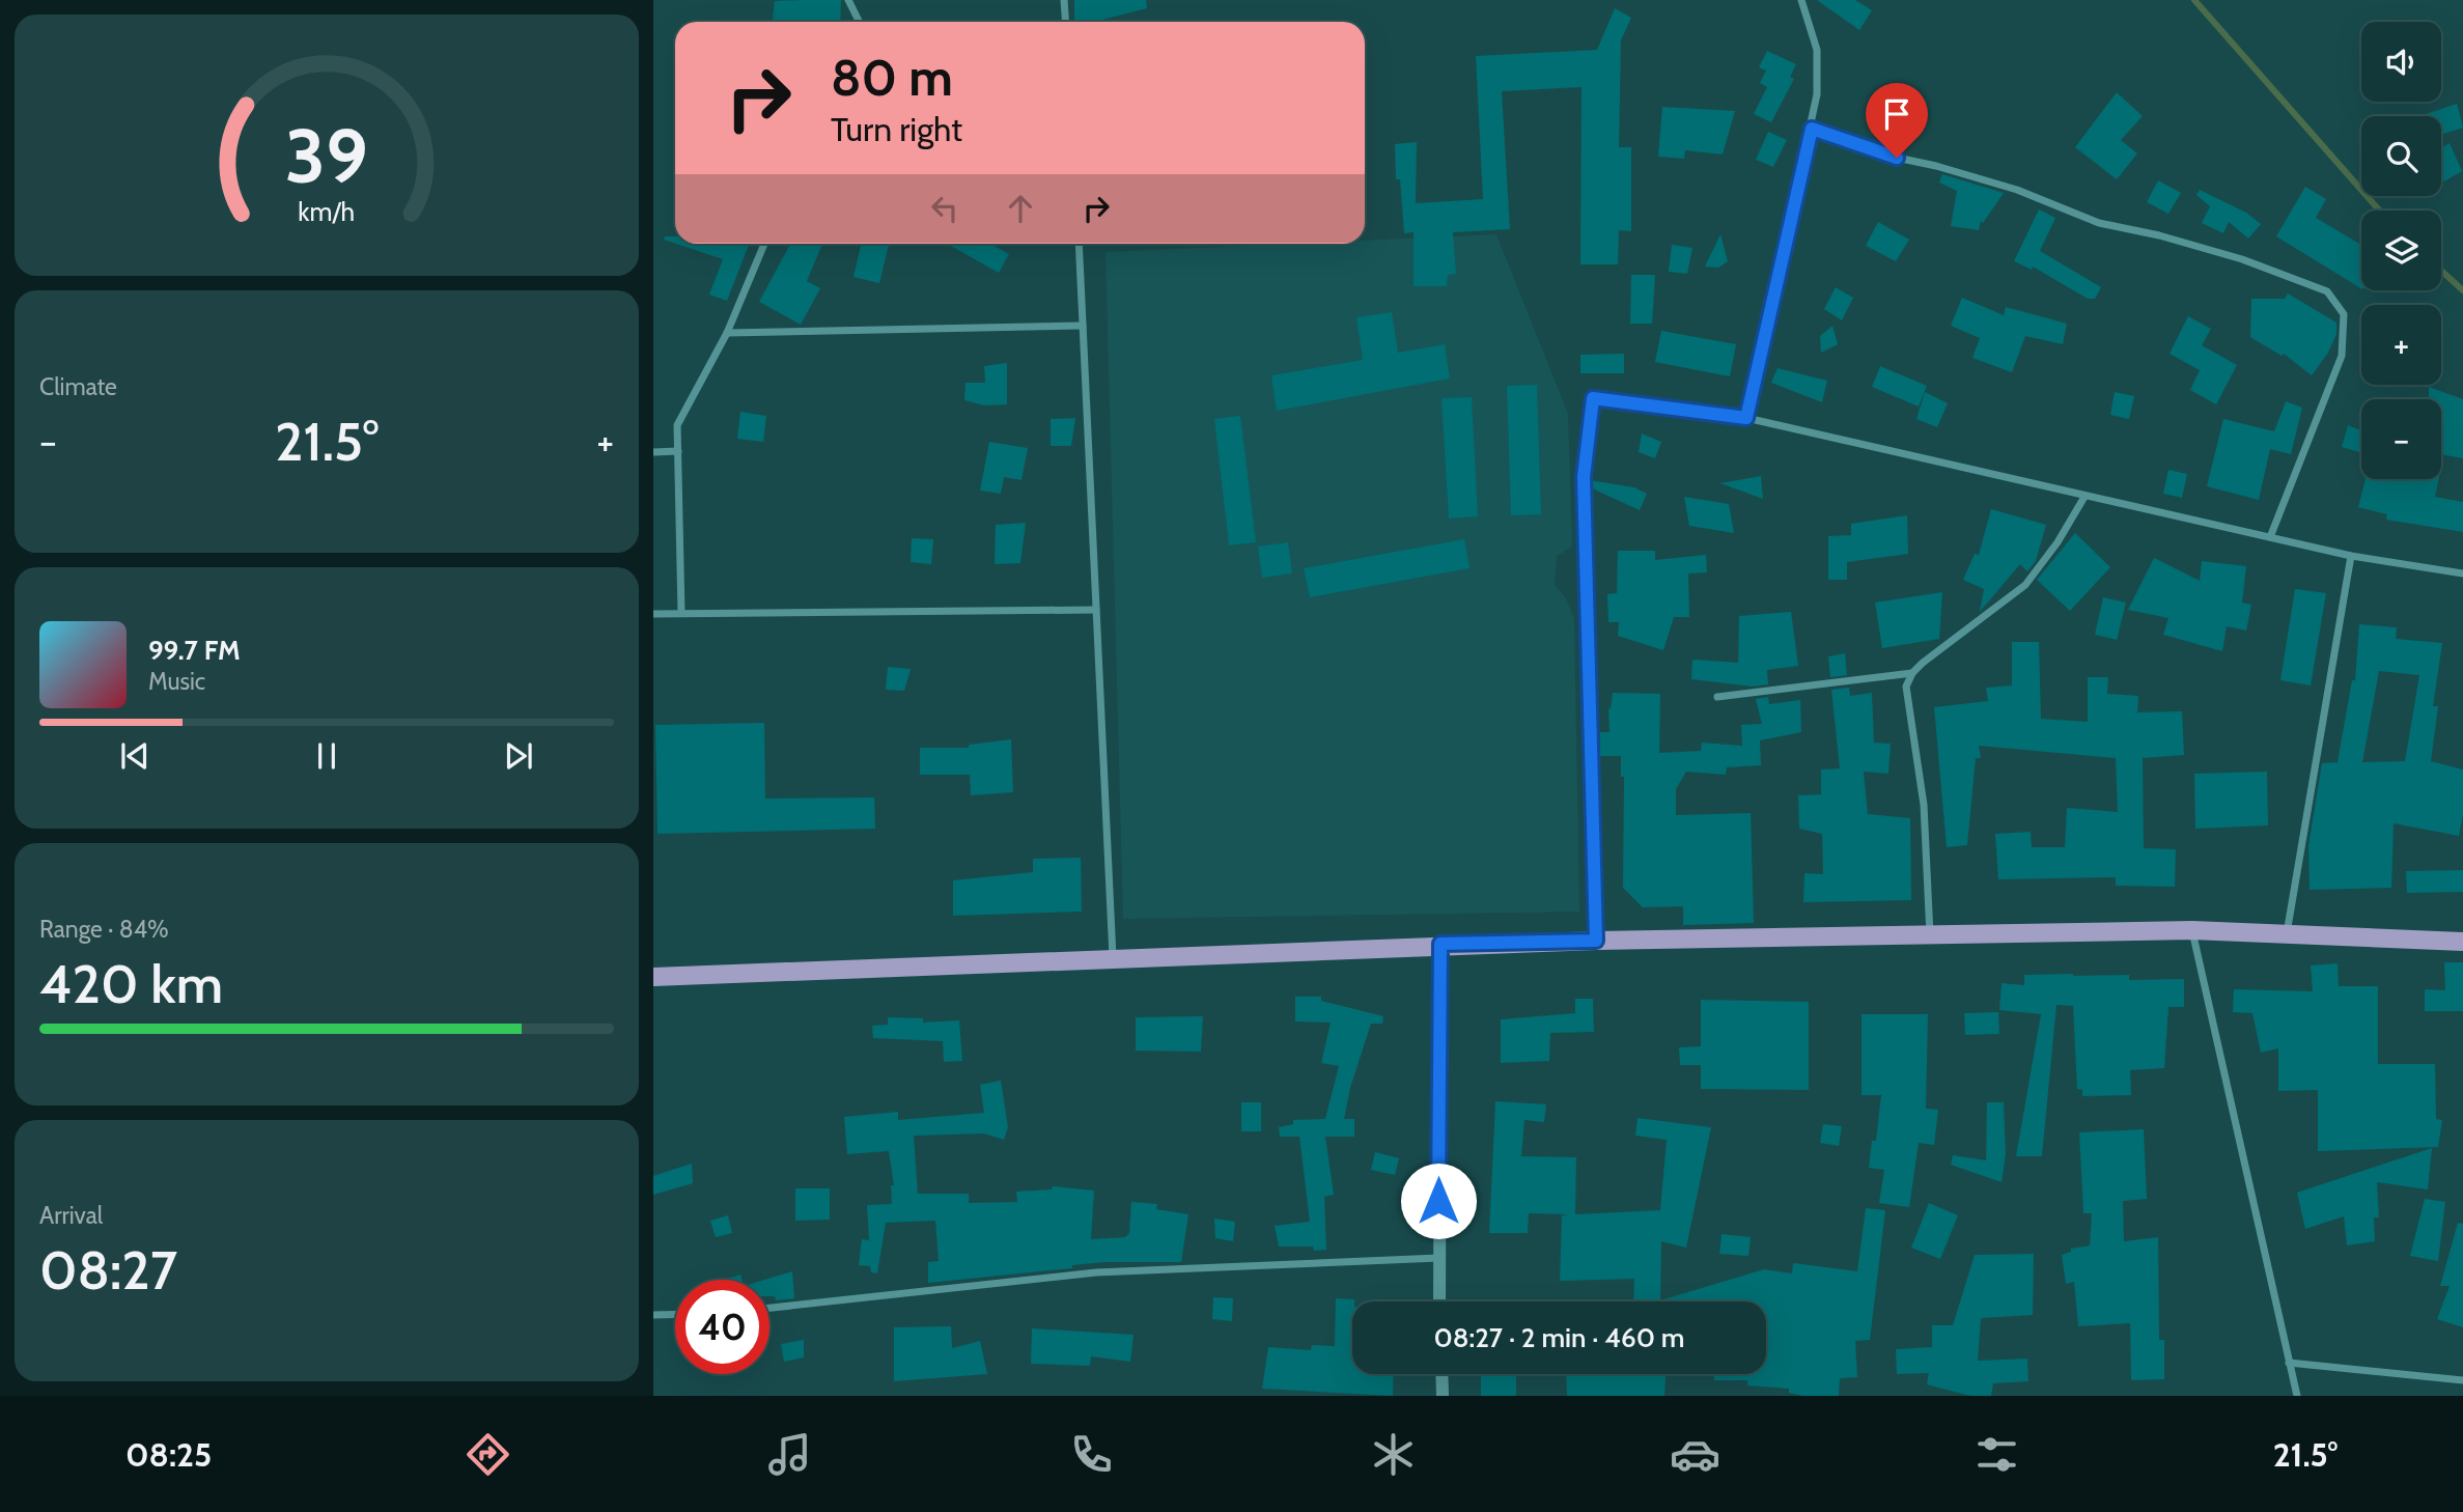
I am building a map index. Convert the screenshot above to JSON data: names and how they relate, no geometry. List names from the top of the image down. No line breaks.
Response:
{"page":{"map_buttons":["+","−"],"turn":["80 m","Turn right"],"tile":["Climate",["Range · 84%","420 km"],["Arrival","08:27"]],"heat":["−","21.5°","+"],"song":["99.7 FM","Music"],"limit":"40","trip":"08:27 · 2 min · 460 m","tabs":["08:25","21.5°"],"gauge":["39","km/h"]}}
